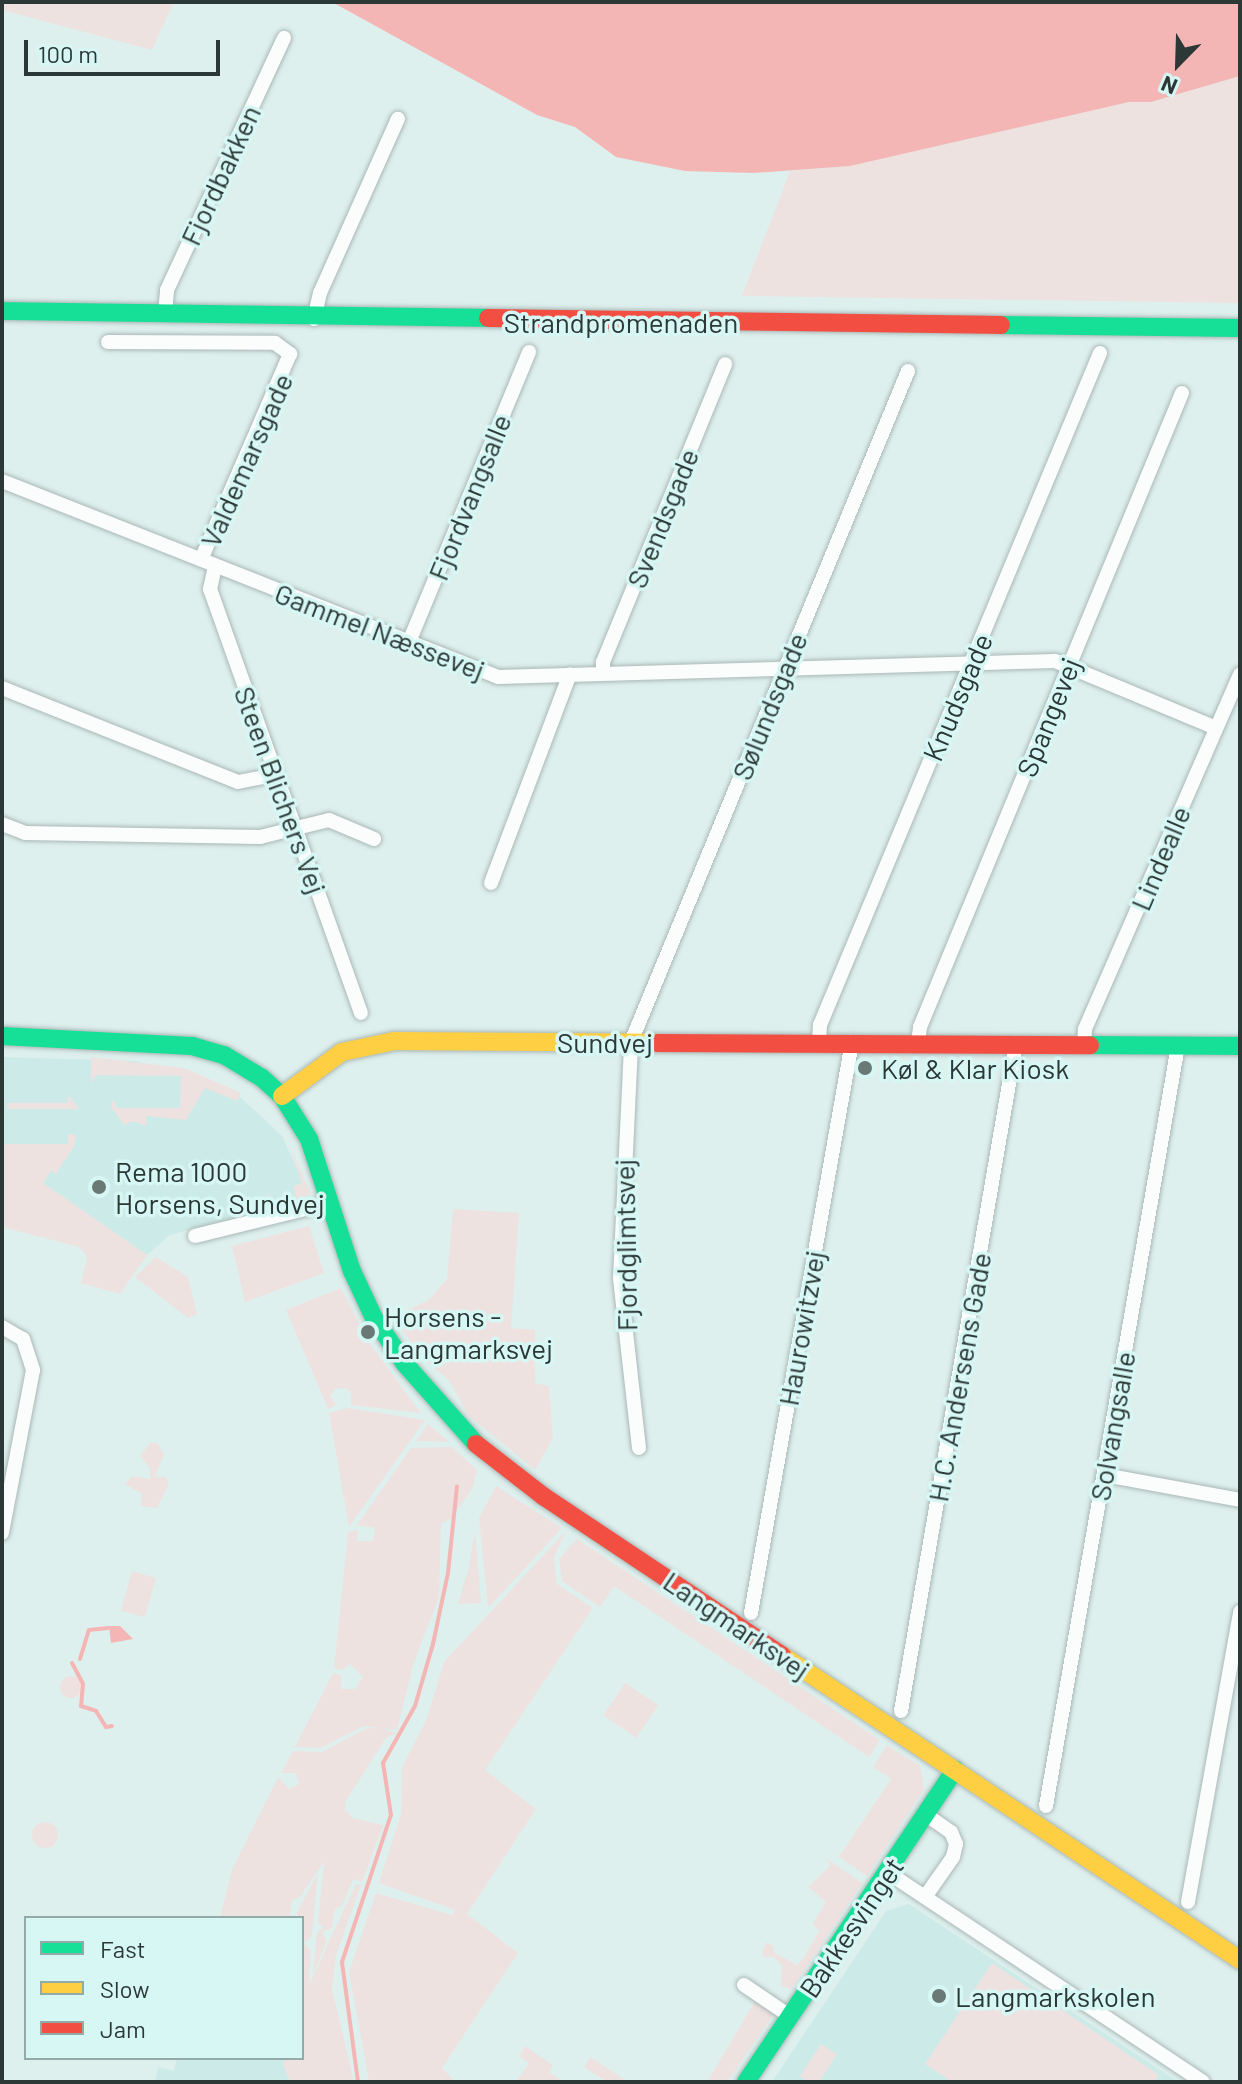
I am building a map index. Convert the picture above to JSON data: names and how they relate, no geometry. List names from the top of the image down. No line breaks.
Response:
{"streets":{"street":["Fjordbakken","Strandpromenaden","Valdemarsgade","Fjordvangsalle","Svendsgade","Gammel Næssevej","Knudsgade","Sølundsgade","Spangevej","Steen Blichers Vej","Lindealle","Sundvej","Fjordglimtsvej","Haurowitzvej","H.C. Andersens Gade","Solvangsalle","Langmarksvej","Bakkesvinget"]},"crossings":[["Fjordbakken","Strandpromenaden"],["Valdemarsgade","Gammel Næssevej"],["Valdemarsgade","Steen Blichers Vej"],["Fjordvangsalle","Gammel Næssevej"],["Svendsgade","Gammel Næssevej"],["Gammel Næssevej","Knudsgade"],["Gammel Næssevej","Sølundsgade"],["Gammel Næssevej","Spangevej"],["Gammel Næssevej","Steen Blichers Vej"],["Knudsgade","Sundvej"],["Sølundsgade","Sundvej"],["Sølundsgade","Fjordglimtsvej"],["Spangevej","Sundvej"],["Lindealle","Sundvej"],["Sundvej","Fjordglimtsvej"],["Sundvej","Haurowitzvej"],["Sundvej","H.C. Andersens Gade"],["Sundvej","Solvangsalle"],["Sundvej","Langmarksvej"],["Langmarksvej","Bakkesvinget"]],"places":["Køl & Klar Kiosk","Rema 1000 Horsens, Sundvej","Horsens - Langmarksvej","Langmarkskolen"],"legend":["Fast","Slow","Jam"],"scale_bar":"100 m","north":"bottom left"}
